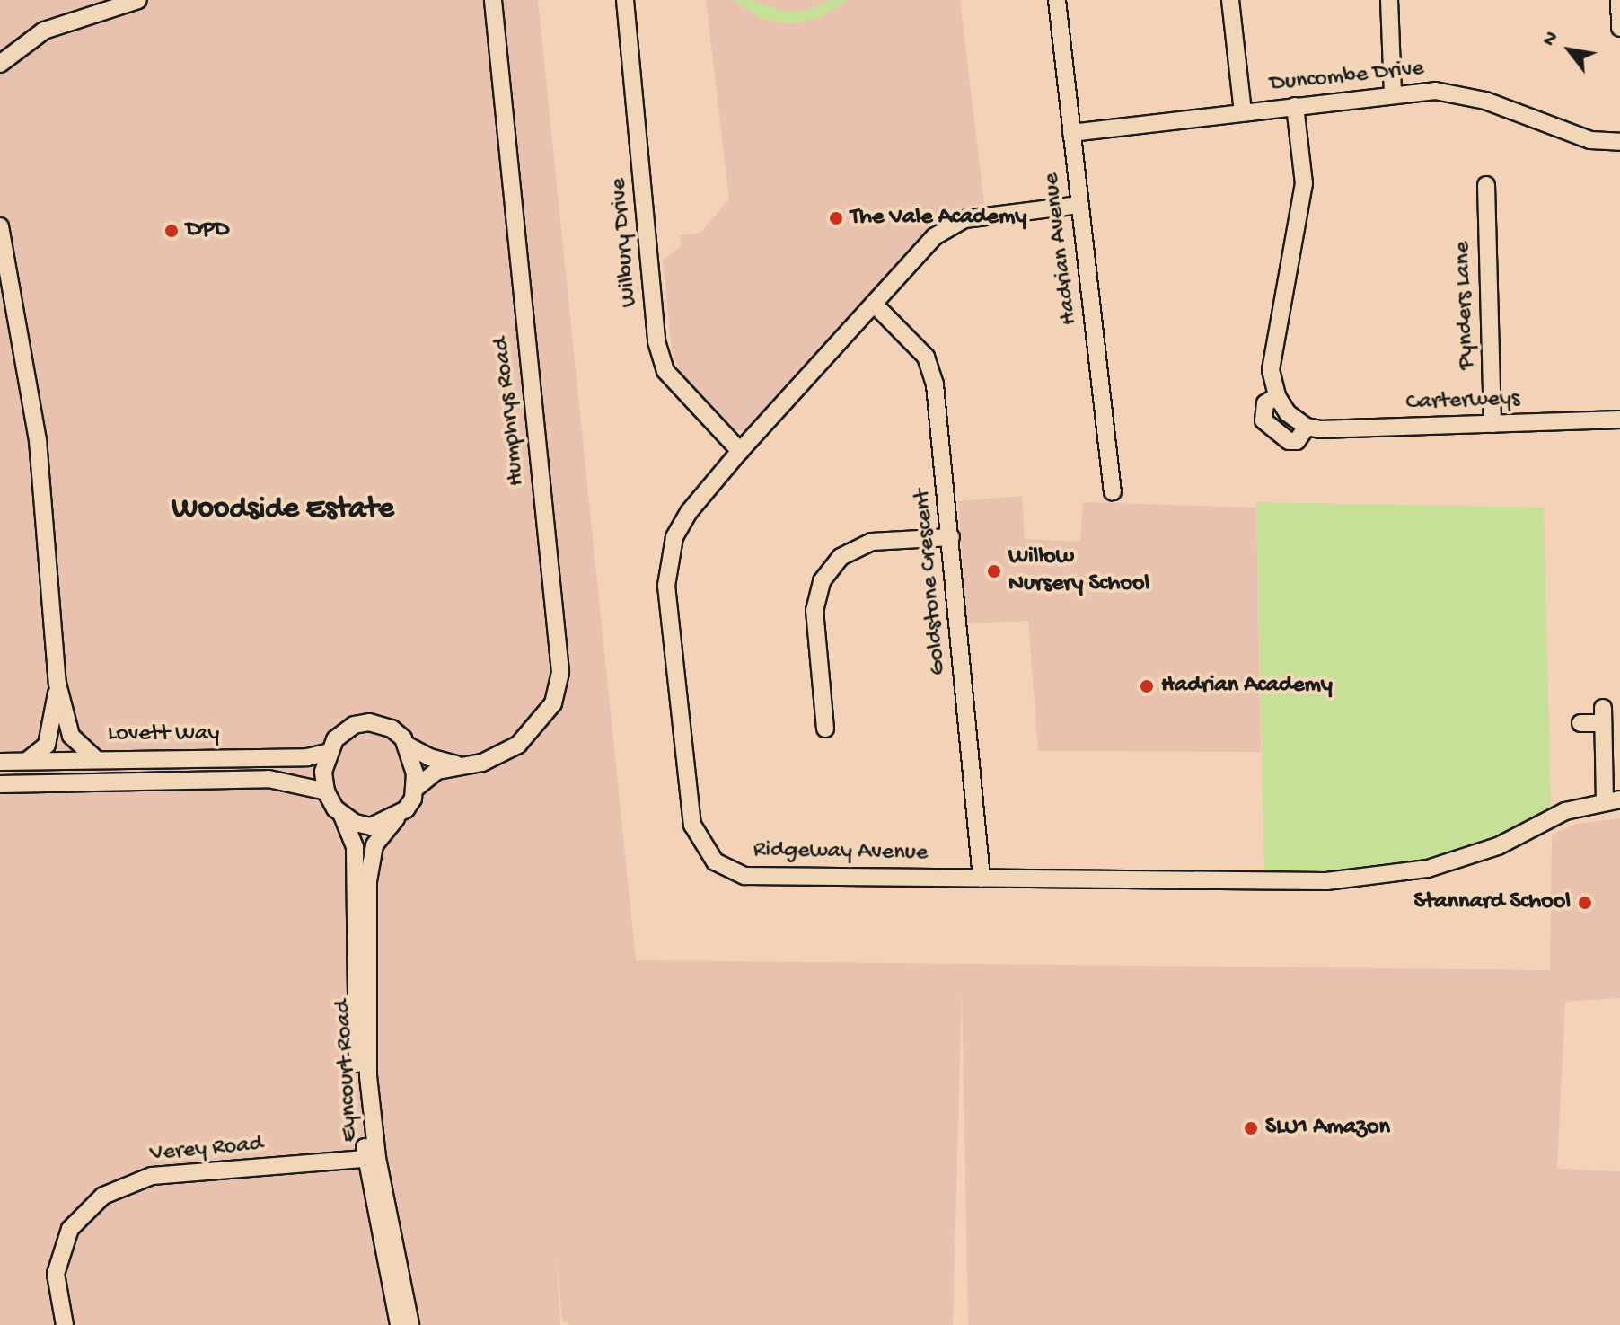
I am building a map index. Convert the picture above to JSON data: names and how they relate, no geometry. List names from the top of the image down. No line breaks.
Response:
{"streets":{"street":["Duncombe Drive","Wilbury Drive","Hadrian Avenue","Pynders Lane","Carterweys","Humphrys Road","Goldstone Crescent","Lovett Way","Ridgeway Avenue","Eyncourt Road","Verey Road"]},"crossings":[["Duncombe Drive","Hadrian Avenue"],["Duncombe Drive","Carterweys"],["Wilbury Drive","Ridgeway Avenue"],["Hadrian Avenue","Ridgeway Avenue"],["Pynders Lane","Carterweys"],["Humphrys Road","Lovett Way"],["Humphrys Road","Eyncourt Road"],["Goldstone Crescent","Ridgeway Avenue"],["Lovett Way","Eyncourt Road"],["Eyncourt Road","Verey Road"]],"districts":["Woodside Estate"],"places":["The Vale Academy","DPD","Willow Nursery School","Hadrian Academy","Stannard School","SLU1 Amazon"],"north":"top left"}
